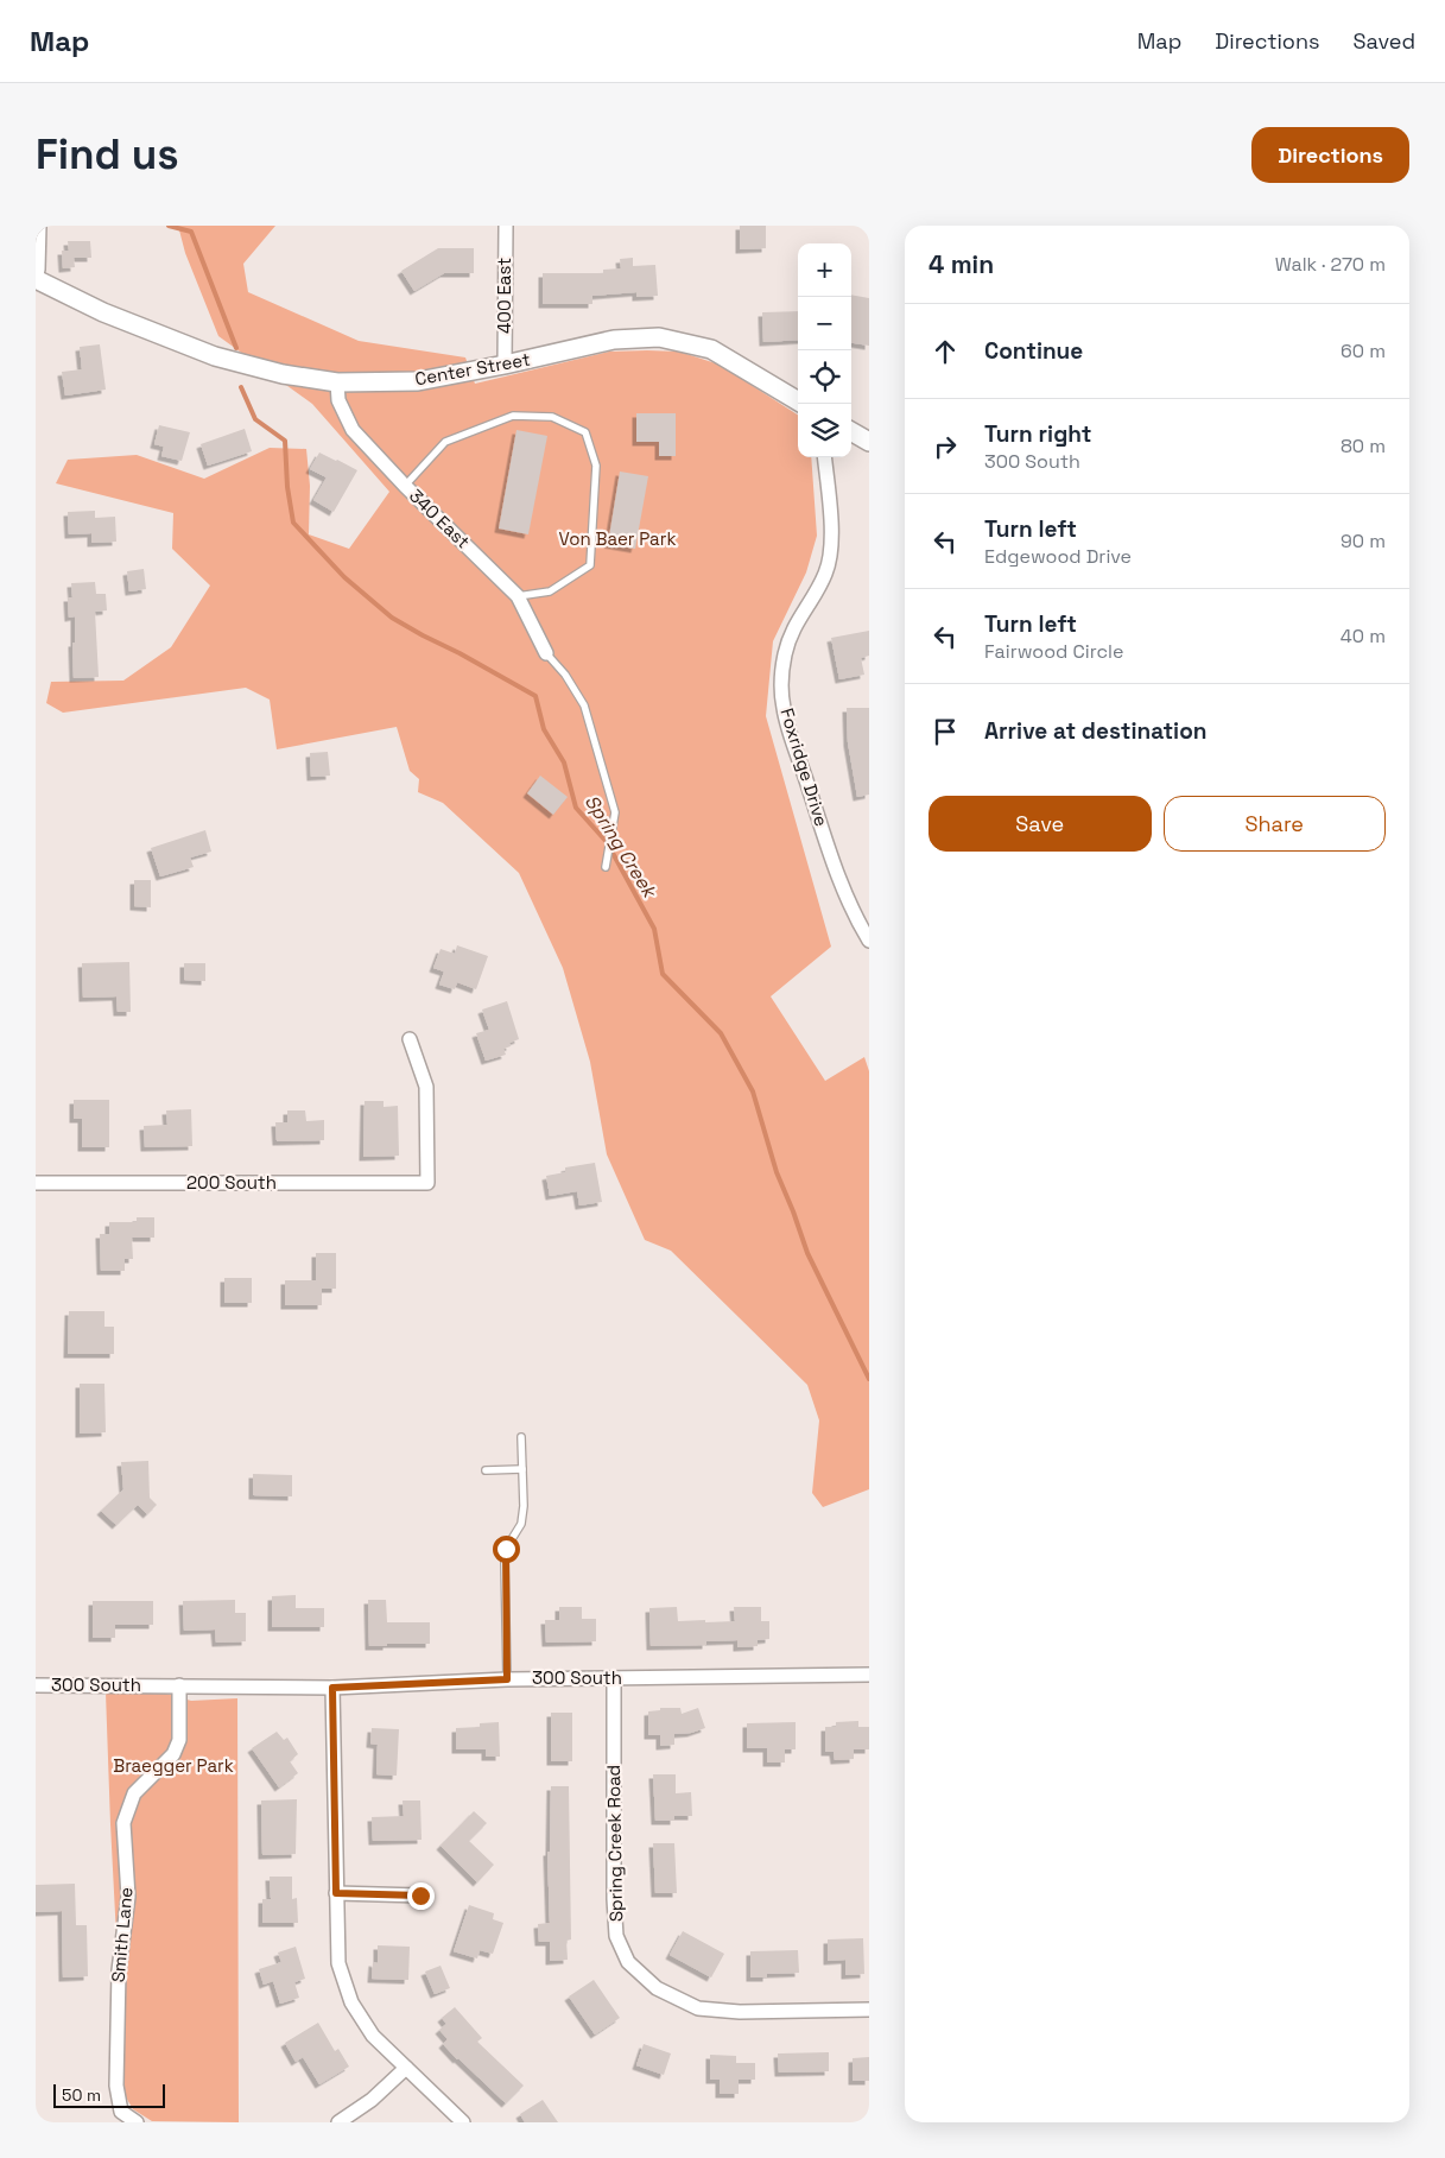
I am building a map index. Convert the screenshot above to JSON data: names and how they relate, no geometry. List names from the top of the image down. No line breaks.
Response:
{"streets":{"street":["400 East","Center Street","340 East","Foxridge Drive","200 South","300 South","Spring Creek Road","Smith Lane"]},"crossings":[["400 East","Center Street"],["Center Street","340 East"],["300 South","Spring Creek Road"],["300 South","Smith Lane"]],"water":["Spring Creek"],"parks":["Von Baer Park","Braegger Park"],"scale_bar":"50 m","page":{"header":"Map","nav":["Map","Directions","Saved"],"buttons":["Directions",["Save","Share"]],"title":"Find us","heading":["4 min","Walk · 270 m"],"map_buttons":["+","−"],"list":[["Continue","60 m"],["Turn right","300 South","80 m"],["Turn left","Edgewood Drive","90 m"],["Turn left","Fairwood Circle","40 m"],"Arrive at destination"],"scale":"50 m"}}
